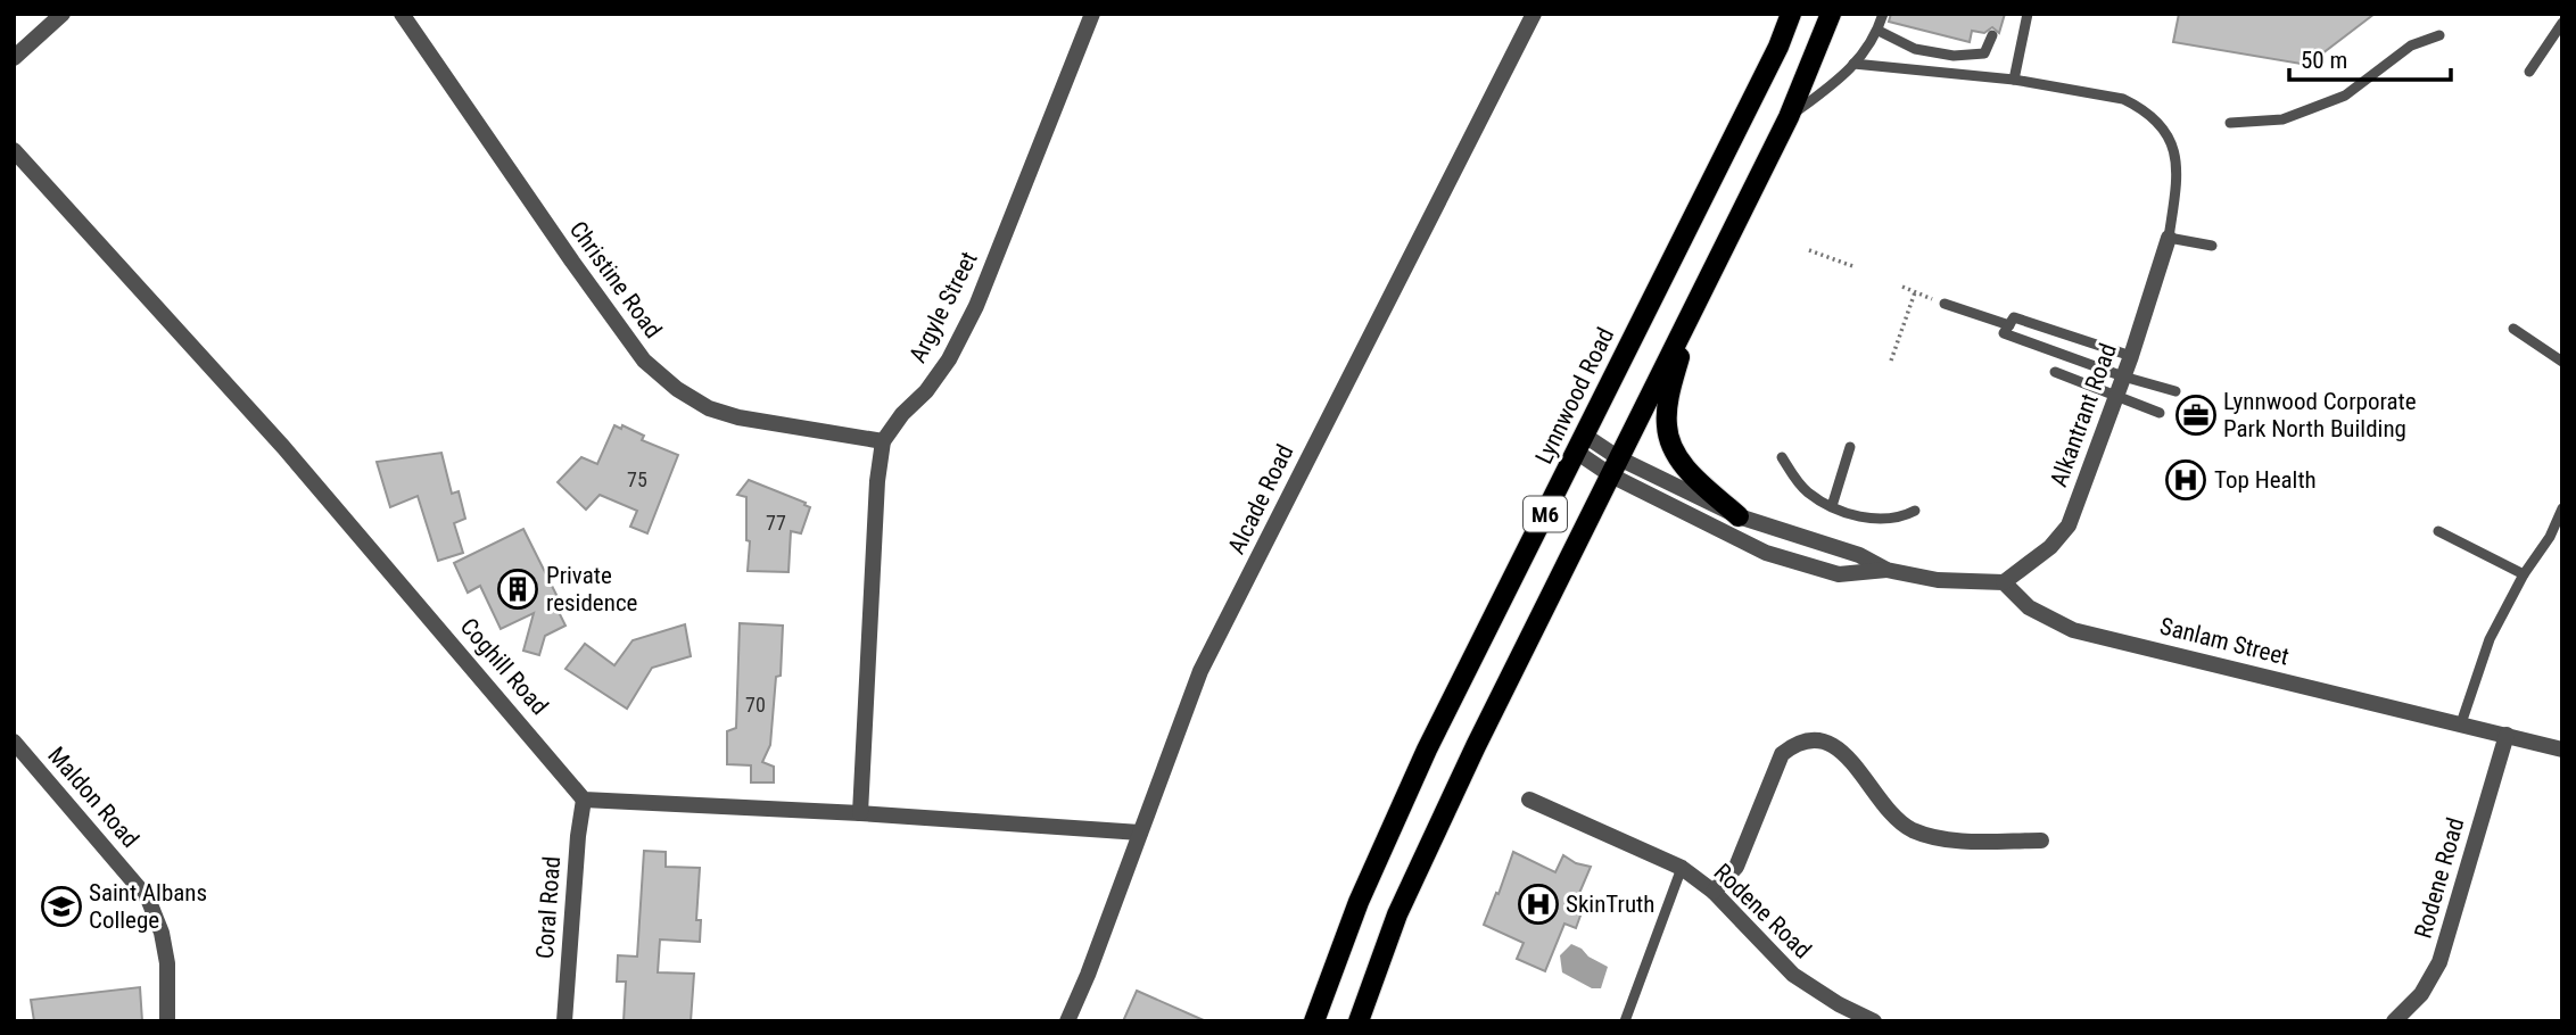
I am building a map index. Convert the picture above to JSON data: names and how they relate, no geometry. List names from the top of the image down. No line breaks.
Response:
{"streets":{"main road":["Lynnwood Road","M6"],"street":["Christine Road","Argyle Street","Alkantrant Road","Alcade Road","Sanlam Street","Coghill Road","Maldon Road","Rodene Road","Coral Road"]},"crossings":[["Christine Road","Argyle Street"],["Alkantrant Road","Sanlam Street"],["Sanlam Street","Rodene Road"],["Coghill Road","Coral Road"]],"places":{"office":["Lynnwood Corporate Park North Building"],"hospital":["Top Health","SkinTruth"],"building":["Private residence"],"school or university":["Saint Albans College"]},"house_numbers":["75","77","70"],"scale_bar":"50 m"}
